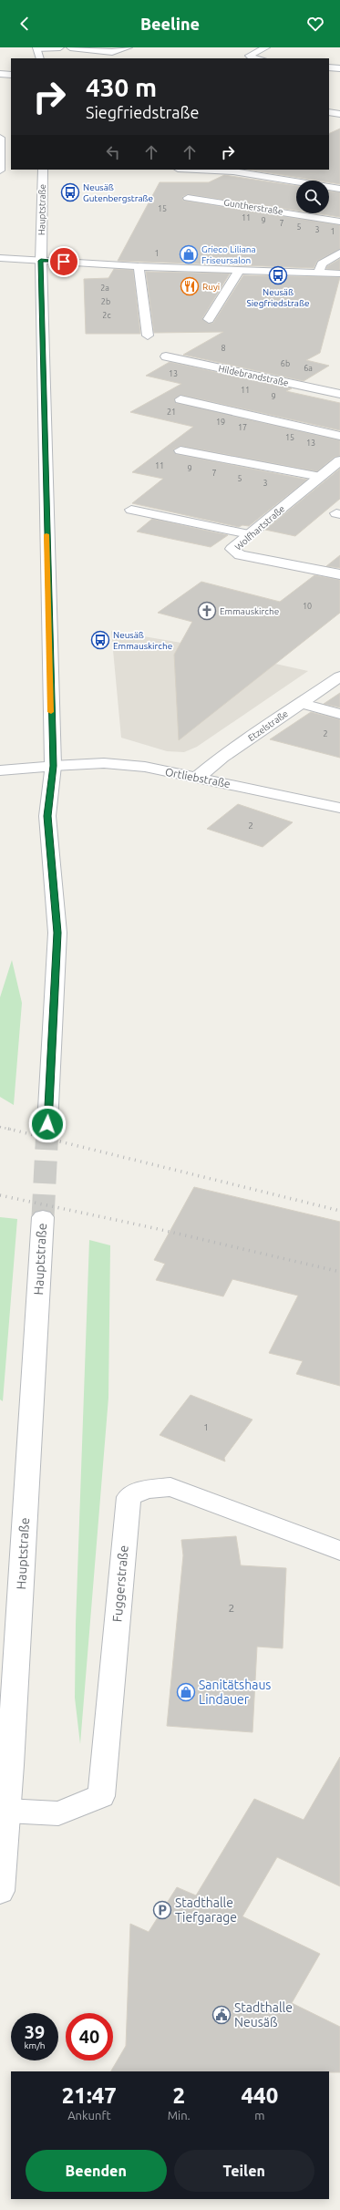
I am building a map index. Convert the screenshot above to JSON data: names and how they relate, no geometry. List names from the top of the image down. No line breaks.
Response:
{"streets":{"street":["Guntherstraße","Hauptstraße","Hildebrandstraße","Wolfhartstraße","Etzelstraße","Ortliebstraße","Fuggerstraße"]},"crossings":[["Hauptstraße","Ortliebstraße"],["Hauptstraße","Fuggerstraße"],["Etzelstraße","Ortliebstraße"]],"places":{"bus stop":["Neusäß Gutenbergstraße","Neusäß Siegfriedstraße","Neusäß Emmauskirche"],"shop":["Grieco Liliana Friseursalon","Sanitätshaus Lindauer"],"restaurant":["Ruyi"],"church":["Emmauskirche"],"parking":["Stadthalle Tiefgarage"],"public building":["Stadthalle Neusäß"]},"house_numbers":["15","11","9","7","5","3","1","1","2a","2b","2c","8","6b","6a","13","11","9","21","19","17","15","13","11","9","7","5","3","10","2","2","1","2"],"page":{"header":"Beeline","turn":["430 m","Siegfriedstraße"],"speed":"39 km/h","limit":"40","eta":["21:47","Ankunft","2","Min.","440","m"],"buttons":["Beenden","Teilen"]}}
